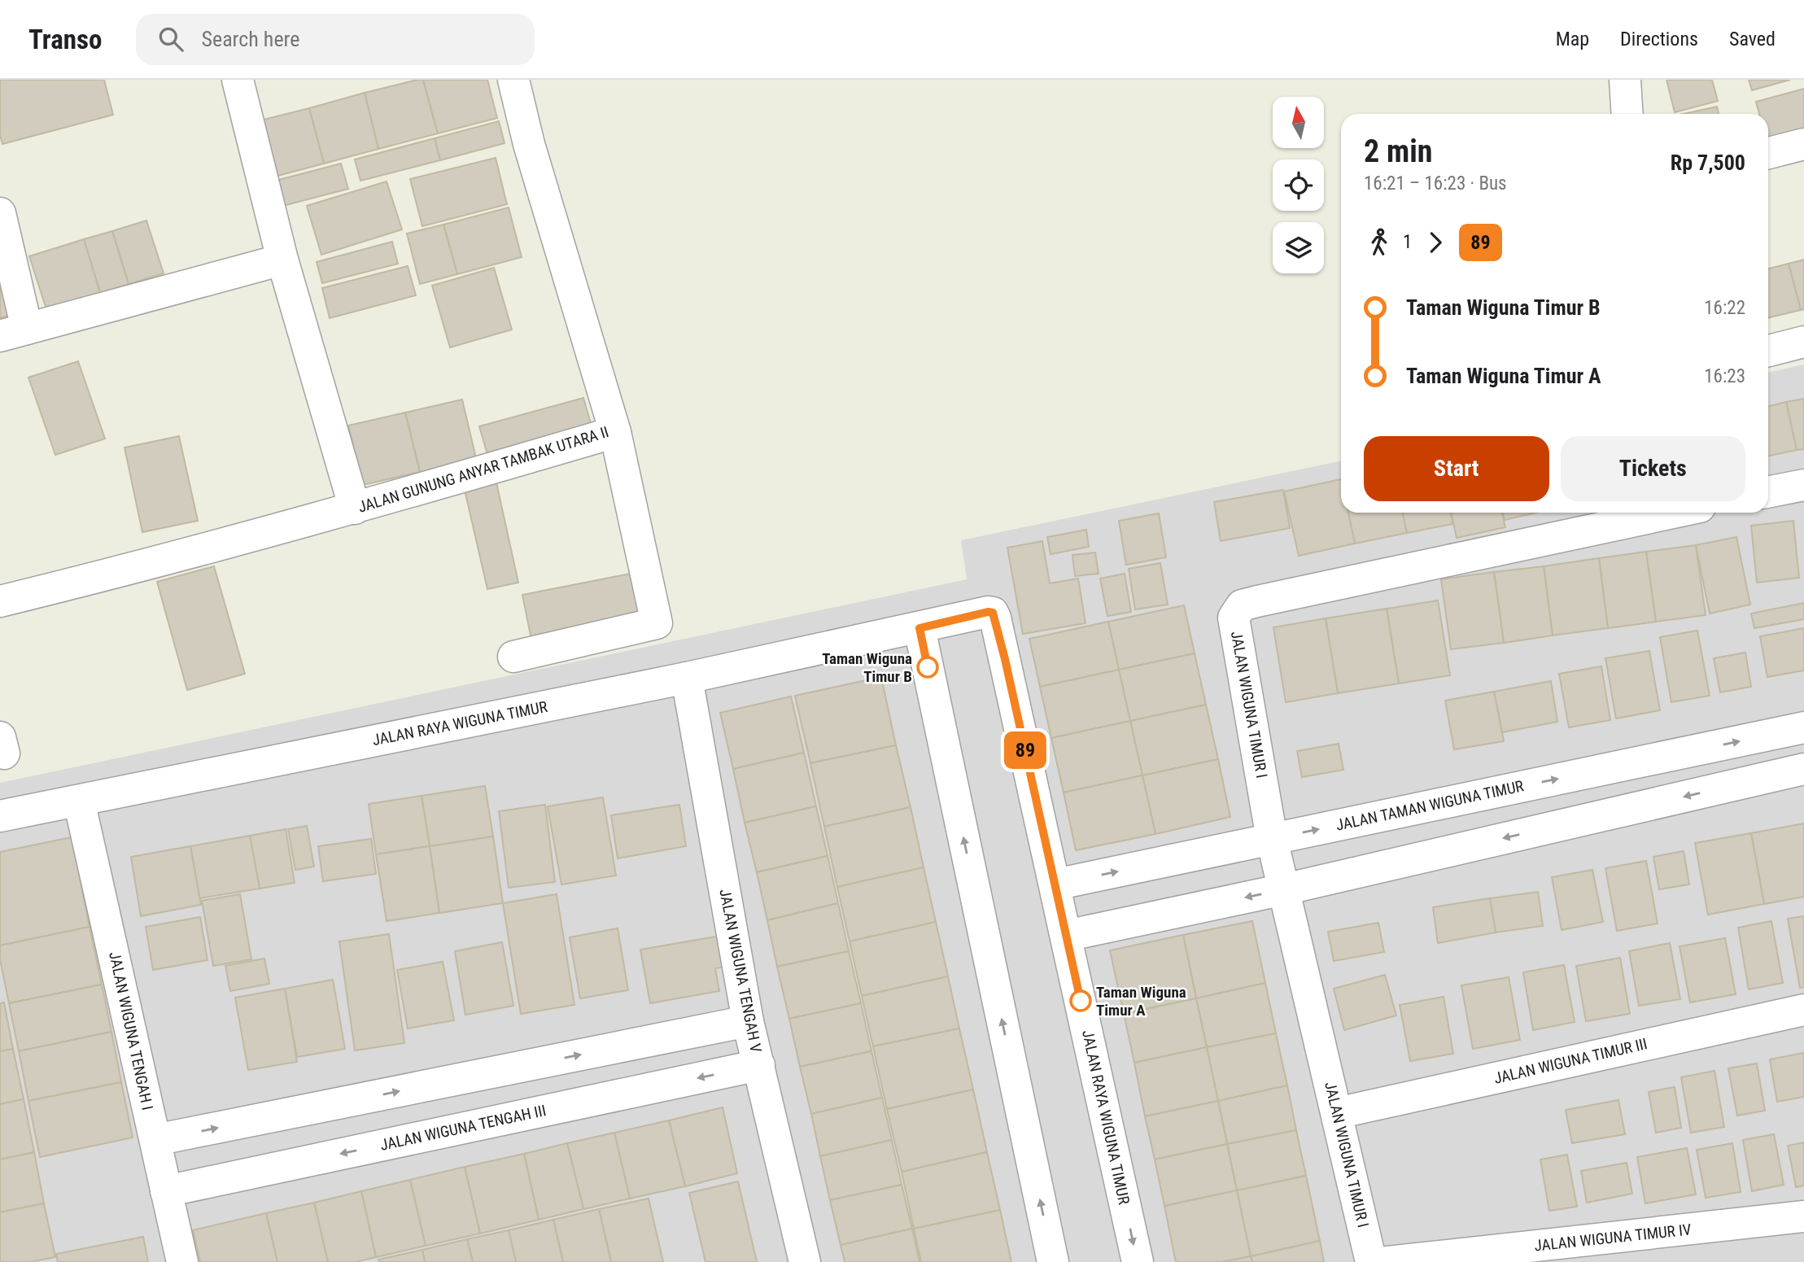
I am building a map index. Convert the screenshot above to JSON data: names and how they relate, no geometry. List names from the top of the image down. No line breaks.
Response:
{"streets":{"street":["JALAN GUNUNG ANYAR TAMBAK UTARA II","JALAN WIGUNA TIMUR I","JALAN RAYA WIGUNA TIMUR","JALAN TAMAN WIGUNA TIMUR","JALAN WIGUNA TENGAH V","JALAN WIGUNA TENGAH I","JALAN WIGUNA TIMUR III","JALAN WIGUNA TENGAH III","JALAN WIGUNA TIMUR IV"]},"crossings":[["JALAN WIGUNA TIMUR I","JALAN TAMAN WIGUNA TIMUR"],["JALAN WIGUNA TIMUR I","JALAN WIGUNA TIMUR III"],["JALAN RAYA WIGUNA TIMUR","JALAN TAMAN WIGUNA TIMUR"],["JALAN RAYA WIGUNA TIMUR","JALAN WIGUNA TENGAH V"],["JALAN RAYA WIGUNA TIMUR","JALAN WIGUNA TENGAH I"],["JALAN WIGUNA TENGAH V","JALAN WIGUNA TENGAH III"],["JALAN WIGUNA TENGAH I","JALAN WIGUNA TENGAH III"]],"places":["Taman Wiguna Timur B","Taman Wiguna Timur A"],"lines":["bus line 89"],"north":"top","page":{"header":"Transo","search":"Search here","nav":["Map","Directions","Saved"],"on_map":"89","heading":["2 min","16:21 – 16:23 · Bus","Rp 7,500"],"legs":["1","89"],"list":[{"name":"Taman Wiguna Timur B","value":"16:22"},{"name":"Taman Wiguna Timur A","value":"16:23"}],"buttons":["Start","Tickets"]}}
